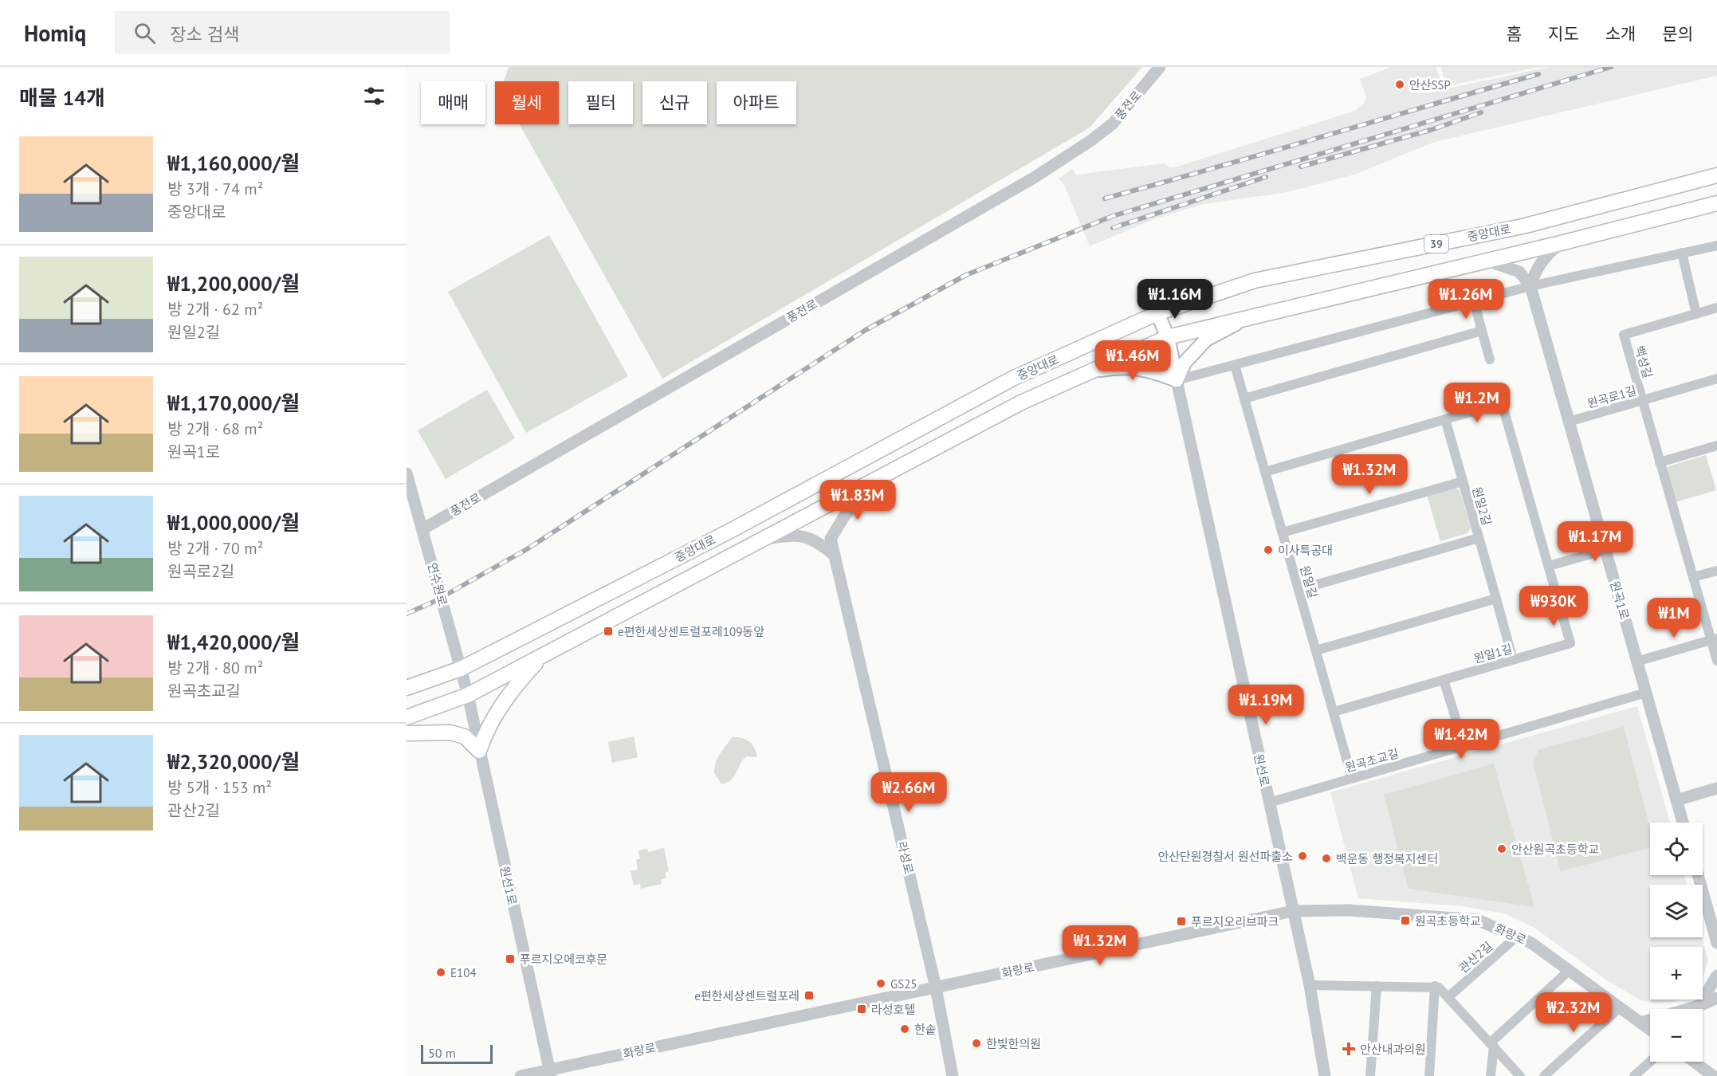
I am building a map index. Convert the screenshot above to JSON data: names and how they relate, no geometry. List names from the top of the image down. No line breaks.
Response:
{"streets":{"main road":["중앙대로","39"],"street":["풍전로","백성길","원곡로1길","원일2길","원일길","연수원로","원곡1로","원일1길","원곡초교길","원선로","라성로","원선1로","화랑로","관산2길"]},"crossings":[["풍전로","연수원로"],["중앙대로","연수원로"],["39","연수원로"],["39","라성로"],["39","원선1로"],["백성길","원곡로1길"],["원곡로1길","원곡1로"],["원일2길","원일1길"],["원일길","원일1길"],["원일길","원곡초교길"],["연수원로","원선1로"],["원곡1로","원곡초교길"],["원곡초교길","원선로"],["원선로","화랑로"],["라성로","화랑로"],["원선1로","화랑로"],["화랑로","관산2길"]],"places":{"other":["안산SSP","이사특공대","안산원곡초등학교","안산단원경찰서 원선파출소","백운동 행정복지센터","E104","GS25","한솥","한빛한의원"],"transit":["e편한세상센트럴포레109동앞","원곡초등학교","푸르지오리브파크","푸르지오에코후문","e편한세상센트럴포레","라성호텔"],"health":["안산내과의원"]},"scale_bar":"50 m","page":{"header":"Homiq","search":"장소 검색","nav":["홈","지도","소개","문의"],"heading":"매물 14개","chip":["매매","월세","필터","신규","아파트"],"list":[{"name":"₩1,160,000/월","note":"방 3개 · 74 m² · 중앙대로"},{"name":"₩1,200,000/월","note":"방 2개 · 62 m² · 원일2길"},{"name":"₩1,170,000/월","note":"방 2개 · 68 m² · 원곡1로"},{"name":"₩1,000,000/월","note":"방 2개 · 70 m² · 원곡로2길"},{"name":"₩1,420,000/월","note":"방 2개 · 80 m² · 원곡초교길"},{"name":"₩2,320,000/월","note":"방 5개 · 153 m² · 관산2길"}],"price":["₩1.16M","₩1.26M","₩1.46M","₩1.2M","₩1.32M","₩1.83M","₩1.17M","₩930K","₩1M","₩1.19M","₩1.42M","₩2.66M","₩1.32M","₩2.32M"],"map_buttons":["+","−"],"scale":"50 m"}}
